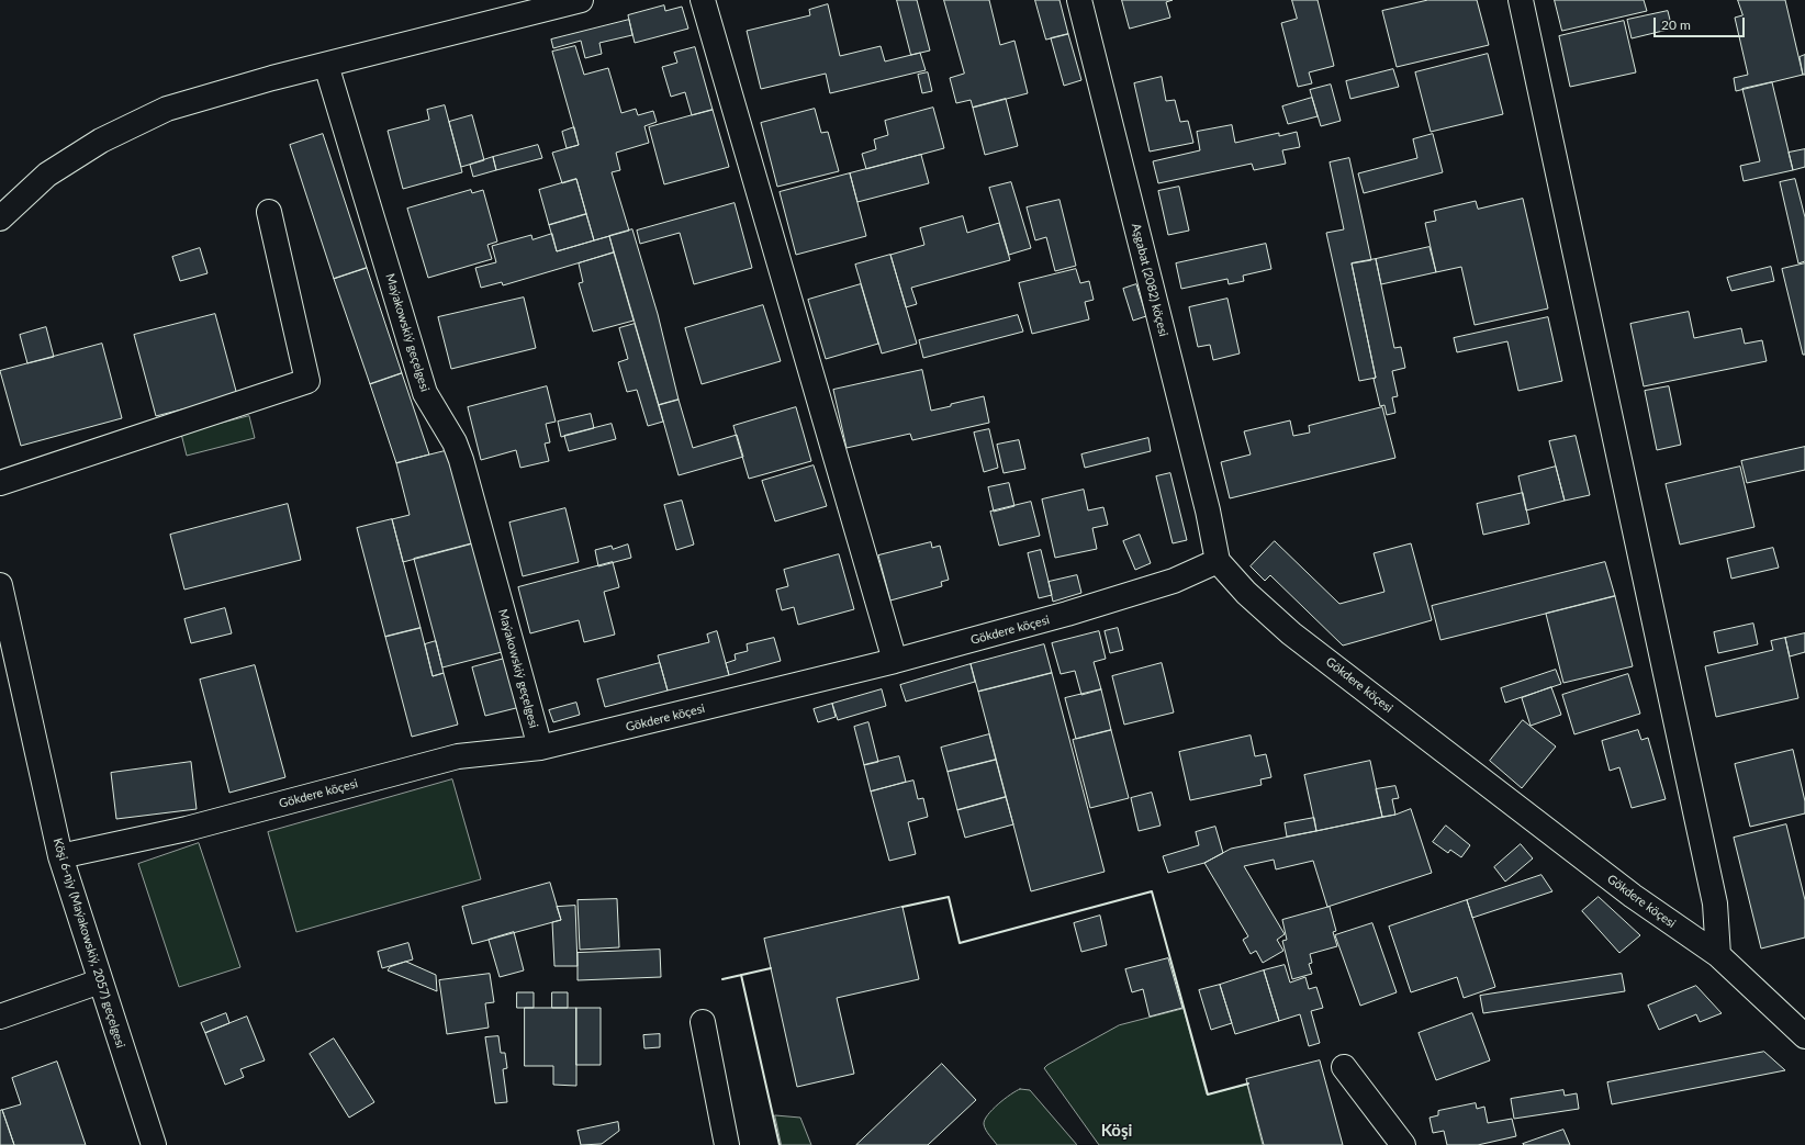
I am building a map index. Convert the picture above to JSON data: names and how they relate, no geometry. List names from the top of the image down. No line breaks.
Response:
{"streets":{"street":["Aşgabat (2082) köçesi","Maýakowskiý geçelgesi","Gökdere köçesi","Köşi 6-njy (Maýakowskiý, 2057) geçelgesi"]},"crossings":[["Aşgabat (2082) köçesi","Gökdere köçesi"],["Maýakowskiý geçelgesi","Gökdere köçesi"],["Gökdere köçesi","Köşi 6-njy (Maýakowskiý, 2057) geçelgesi"]],"districts":["Köşi"],"scale_bar":"20 m"}
